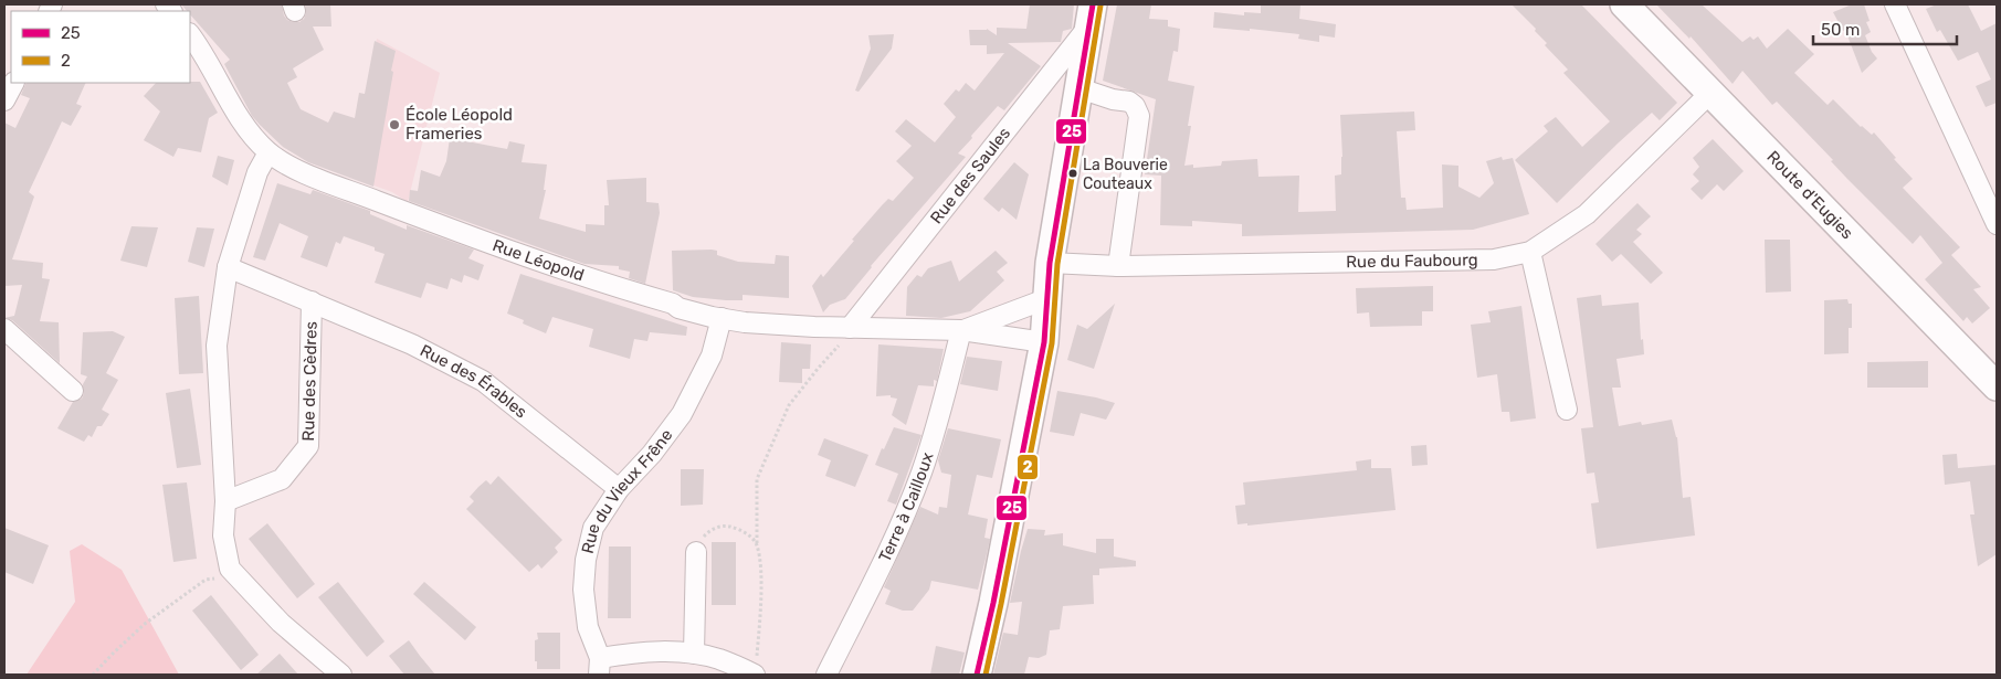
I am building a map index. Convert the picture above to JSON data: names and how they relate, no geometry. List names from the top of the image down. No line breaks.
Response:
{"streets":{"street":["Rue des Saules","Route d'Eugies","Rue Léopold","Rue du Faubourg","Rue des Cèdres","Rue des Érables","Rue du Vieux Frêne","Terre à Cailloux"]},"crossings":[["Rue des Saules","Rue Léopold"],["Rue des Saules","Rue du Faubourg"],["Route d'Eugies","Rue du Faubourg"],["Rue Léopold","Rue du Vieux Frêne"],["Rue Léopold","Terre à Cailloux"],["Rue des Cèdres","Rue des Érables"],["Rue des Érables","Rue du Vieux Frêne"]],"places":["École Léopold Frameries","La Bouverie Couteaux"],"lines":["transit line 25","transit line 2"],"legend":["25","2"],"scale_bar":"50 m"}
